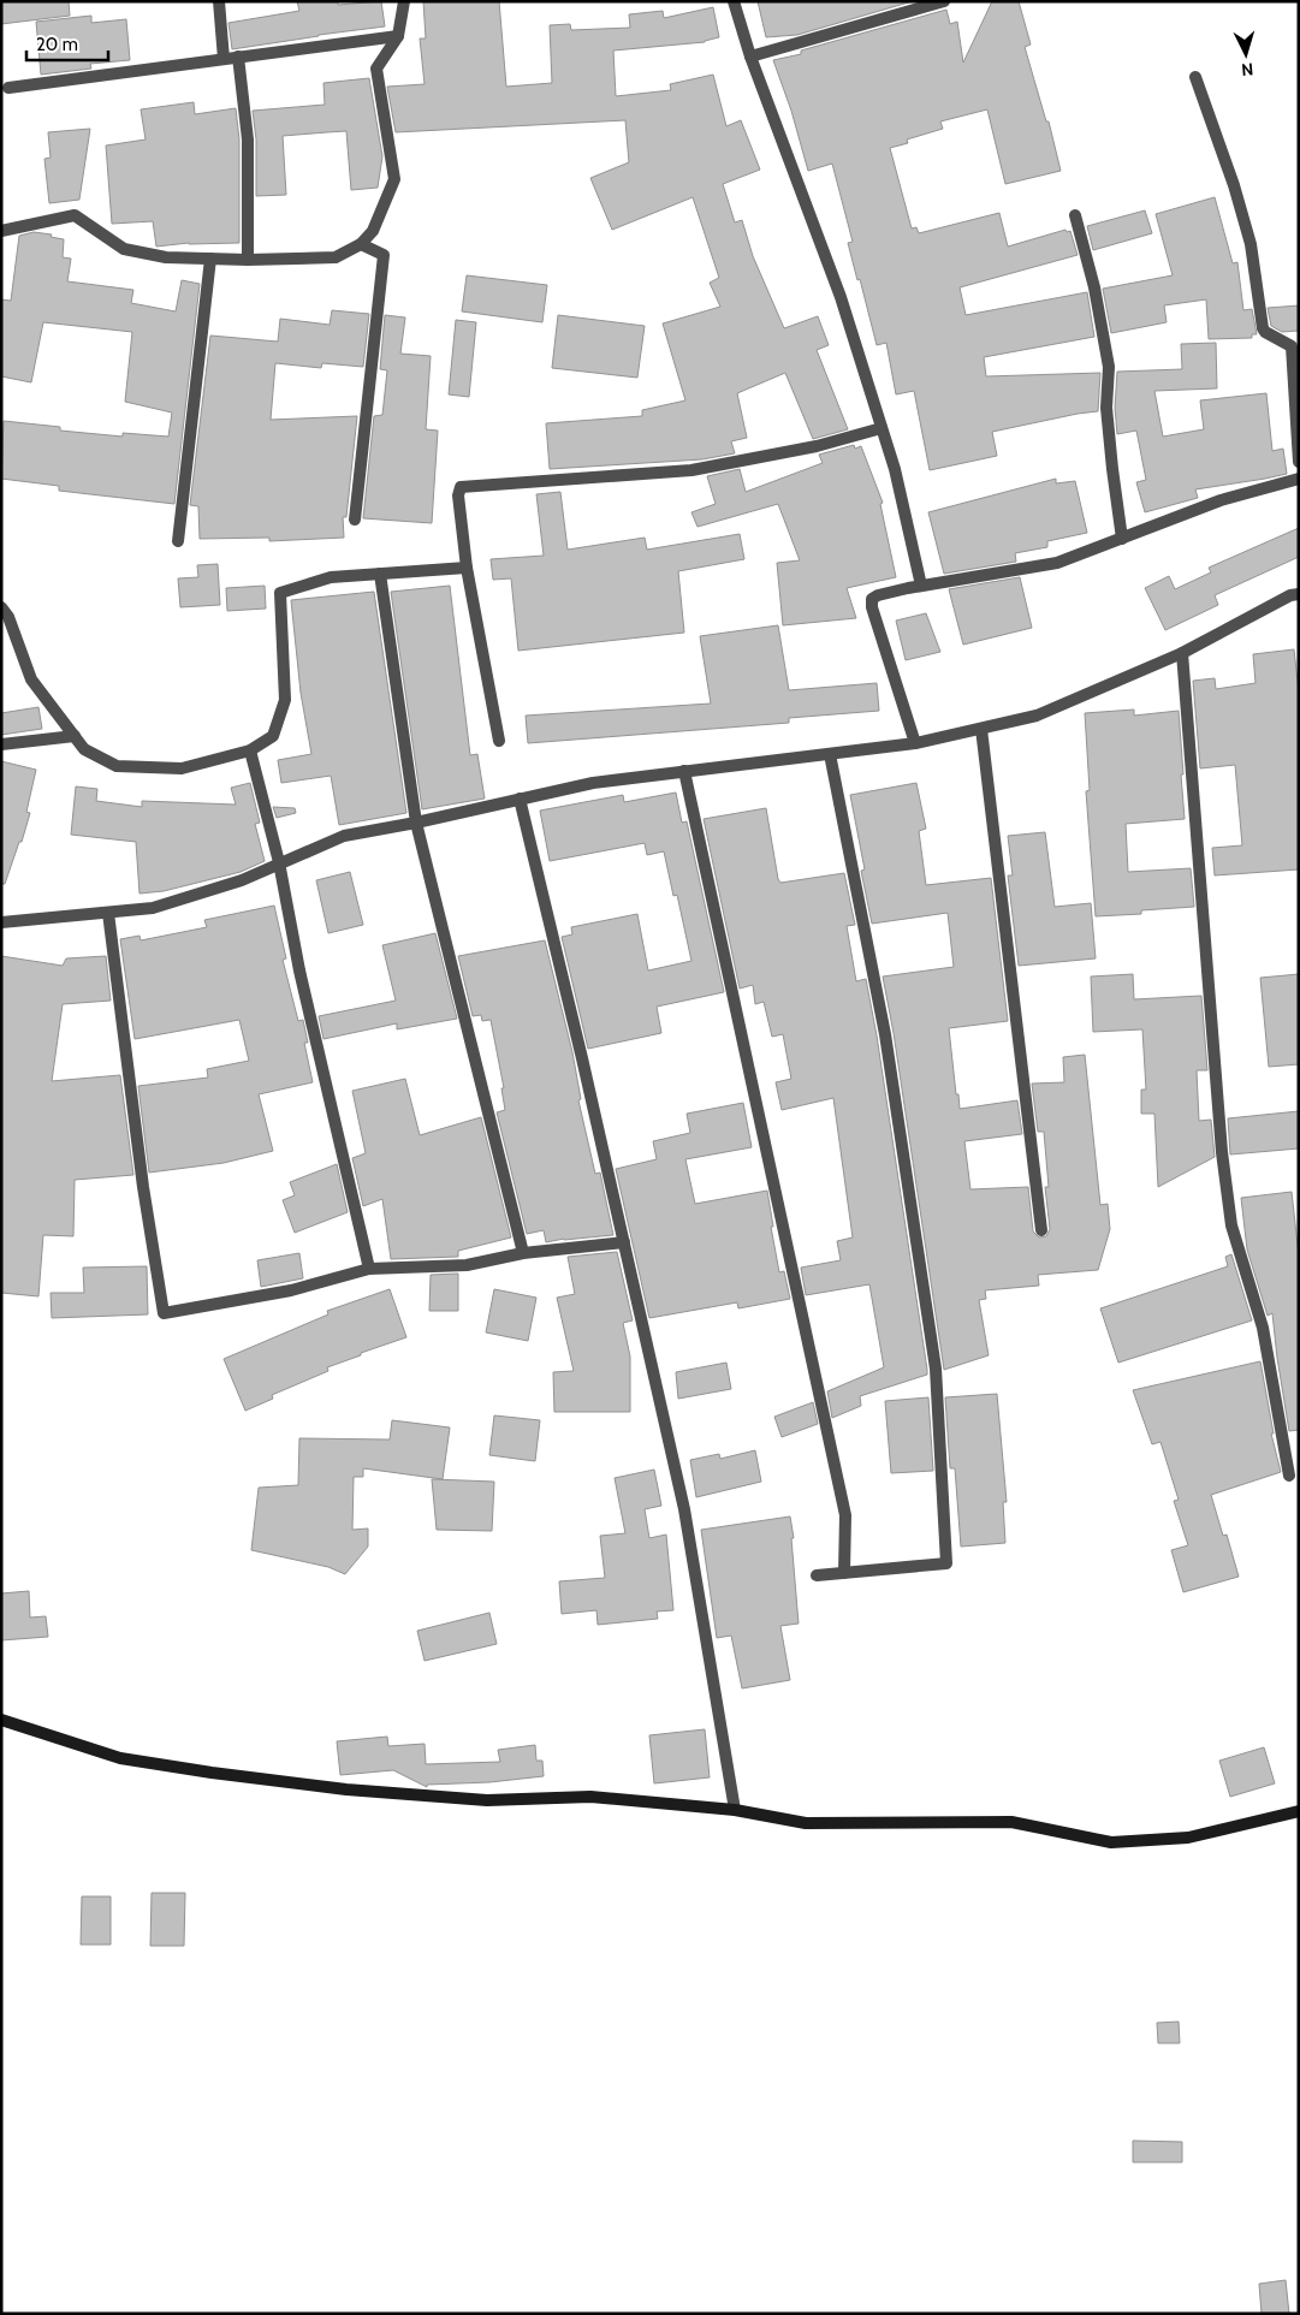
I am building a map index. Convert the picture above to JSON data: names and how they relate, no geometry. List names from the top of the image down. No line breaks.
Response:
{"scale_bar":"20 m","north":"bottom"}
